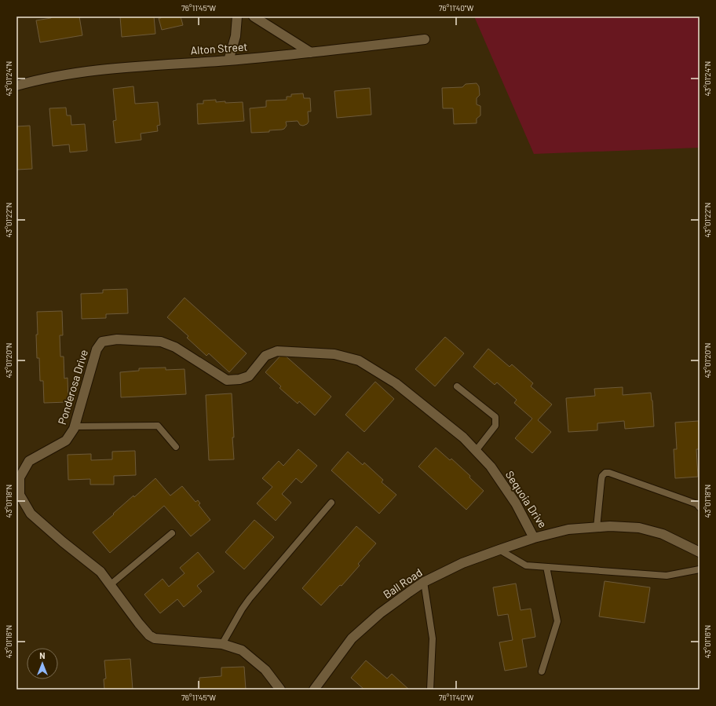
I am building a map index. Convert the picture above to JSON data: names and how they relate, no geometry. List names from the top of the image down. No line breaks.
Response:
{"streets":{"street":["Alton Street","Ponderosa Drive","Sequoia Drive","Ball Road"]},"crossings":[["Ponderosa Drive","Sequoia Drive"],["Sequoia Drive","Ball Road"]],"north":"top","coordinates":["76°11'45\"W","76°11'40\"W","43°01'24\"N","43°01'22\"N","43°01'20\"N","43°01'18\"N","43°01'16\"N"]}
